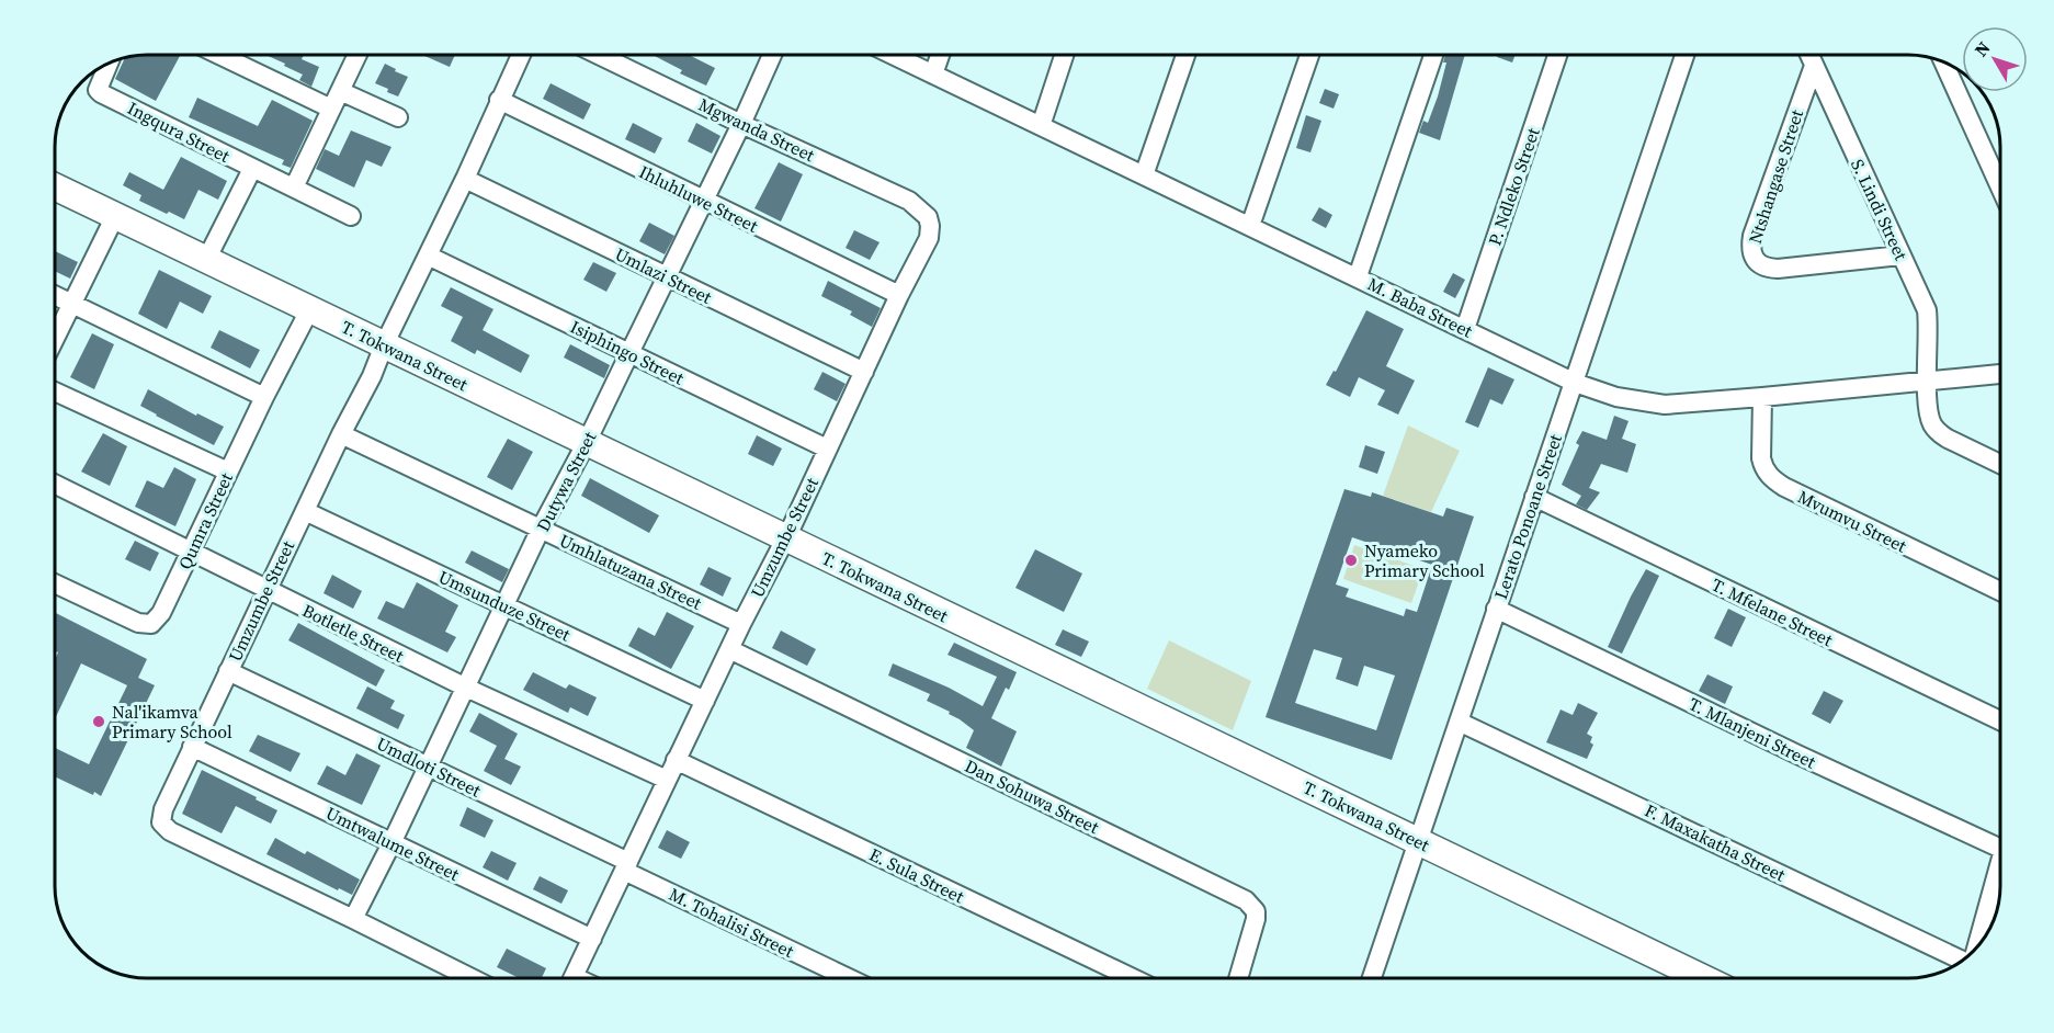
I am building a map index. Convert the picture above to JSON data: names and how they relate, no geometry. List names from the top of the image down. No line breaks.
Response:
{"streets":{"street":["Mgwanda Street","Ingqura Street","Ntshangase Street","P. Ndleko Street","Ihluhluwe Street","S. Lindi Street","Umlazi Street","M. Baba Street","Isiphingo Street","T. Tokwana Street","Dutywa Street","Lerato Ponoane Street","Qumra Street","Mvumvu Street","Umzumbe Street","Umhlatuzana Street","Umsunduze Street","T. Mfelane Street","Botletle Street","T. Mlanjeni Street","Umdloti Street","Dan Sohuwa Street","F. Maxakatha Street","Umtwalume Street","E. Sula Street","M. Tohalisi Street"]},"crossings":[["Mgwanda Street","Dutywa Street"],["Mgwanda Street","Umzumbe Street"],["Ntshangase Street","S. Lindi Street"],["P. Ndleko Street","M. Baba Street"],["Ihluhluwe Street","Dutywa Street"],["Ihluhluwe Street","Umzumbe Street"],["S. Lindi Street","M. Baba Street"],["Umlazi Street","Dutywa Street"],["Umlazi Street","Umzumbe Street"],["M. Baba Street","Lerato Ponoane Street"],["M. Baba Street","Mvumvu Street"],["Isiphingo Street","Dutywa Street"],["Isiphingo Street","Umzumbe Street"],["T. Tokwana Street","Dutywa Street"],["T. Tokwana Street","Lerato Ponoane Street"],["T. Tokwana Street","Qumra Street"],["T. Tokwana Street","Umzumbe Street"],["Dutywa Street","Umzumbe Street"],["Dutywa Street","Umhlatuzana Street"],["Dutywa Street","Umsunduze Street"],["Dutywa Street","Botletle Street"],["Dutywa Street","Umdloti Street"],["Dutywa Street","Umtwalume Street"],["Lerato Ponoane Street","T. Mfelane Street"],["Lerato Ponoane Street","T. Mlanjeni Street"],["Lerato Ponoane Street","F. Maxakatha Street"],["Qumra Street","Botletle Street"],["Umzumbe Street","Umhlatuzana Street"],["Umzumbe Street","Umsunduze Street"],["Umzumbe Street","Botletle Street"],["Umzumbe Street","Umdloti Street"],["Umzumbe Street","Dan Sohuwa Street"],["Umzumbe Street","Umtwalume Street"],["Umzumbe Street","E. Sula Street"],["Umzumbe Street","M. Tohalisi Street"],["Umdloti Street","M. Tohalisi Street"]],"places":["Nyameko Primary School","Nal'ikamva Primary School"],"north":"top left"}
